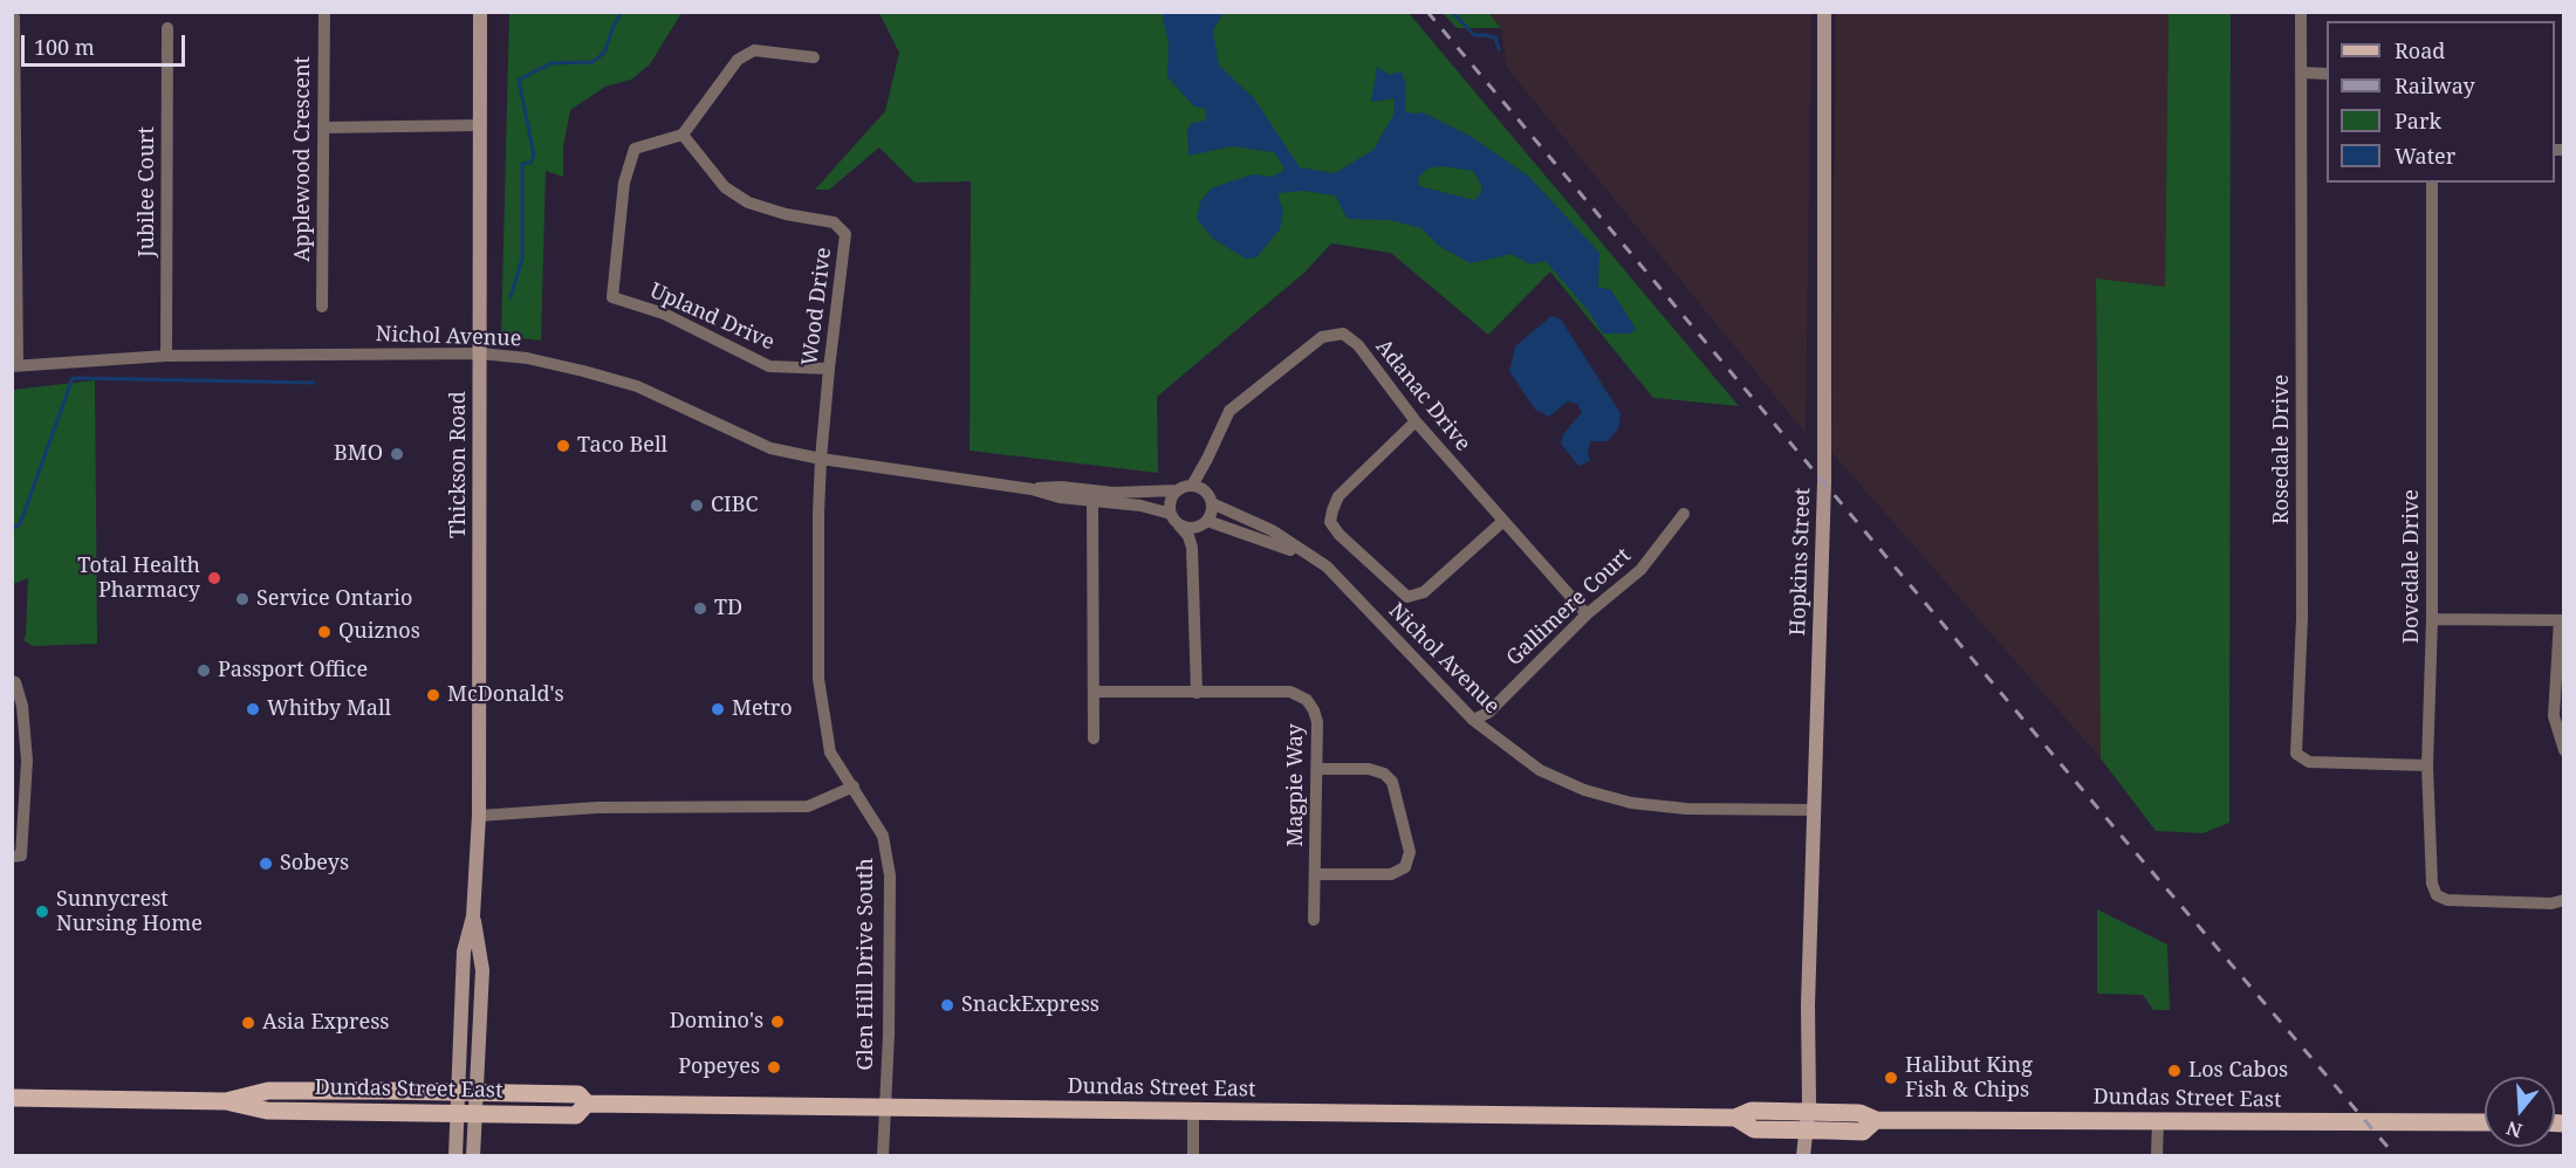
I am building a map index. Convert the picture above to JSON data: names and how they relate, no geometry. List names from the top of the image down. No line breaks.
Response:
{"streets":{"main road":["Thickson Road","Hopkins Street","Dundas Street East"],"street":["Applewood Crescent","Jubilee Court","Wood Drive","Upland Drive","Nichol Avenue","Adanac Drive","Rosedale Drive","Dovedale Drive","Gallimere Court","Magpie Way","Glen Hill Drive South"]},"crossings":[["Jubilee Court","Nichol Avenue"],["Wood Drive","Upland Drive"],["Wood Drive","Nichol Avenue"],["Wood Drive","Glen Hill Drive South"],["Nichol Avenue","Adanac Drive"],["Nichol Avenue","Thickson Road"],["Nichol Avenue","Hopkins Street"],["Nichol Avenue","Gallimere Court"],["Nichol Avenue","Glen Hill Drive South"],["Adanac Drive","Gallimere Court"],["Rosedale Drive","Dovedale Drive"],["Thickson Road","Dundas Street East"],["Hopkins Street","Dundas Street East"],["Glen Hill Drive South","Dundas Street East"]],"places":["Taco Bell","BMO","CIBC","Total Health Pharmacy","Service Ontario","TD","Quiznos","Passport Office","McDonald's","Whitby Mall","Metro","Sobeys","Sunnycrest Nursing Home","SnackExpress","Domino's","Asia Express","Popeyes","Los Cabos","Halibut King Fish & Chips"],"legend":["Road","Railway","Park","Water"],"scale_bar":"100 m","north":"bottom"}
